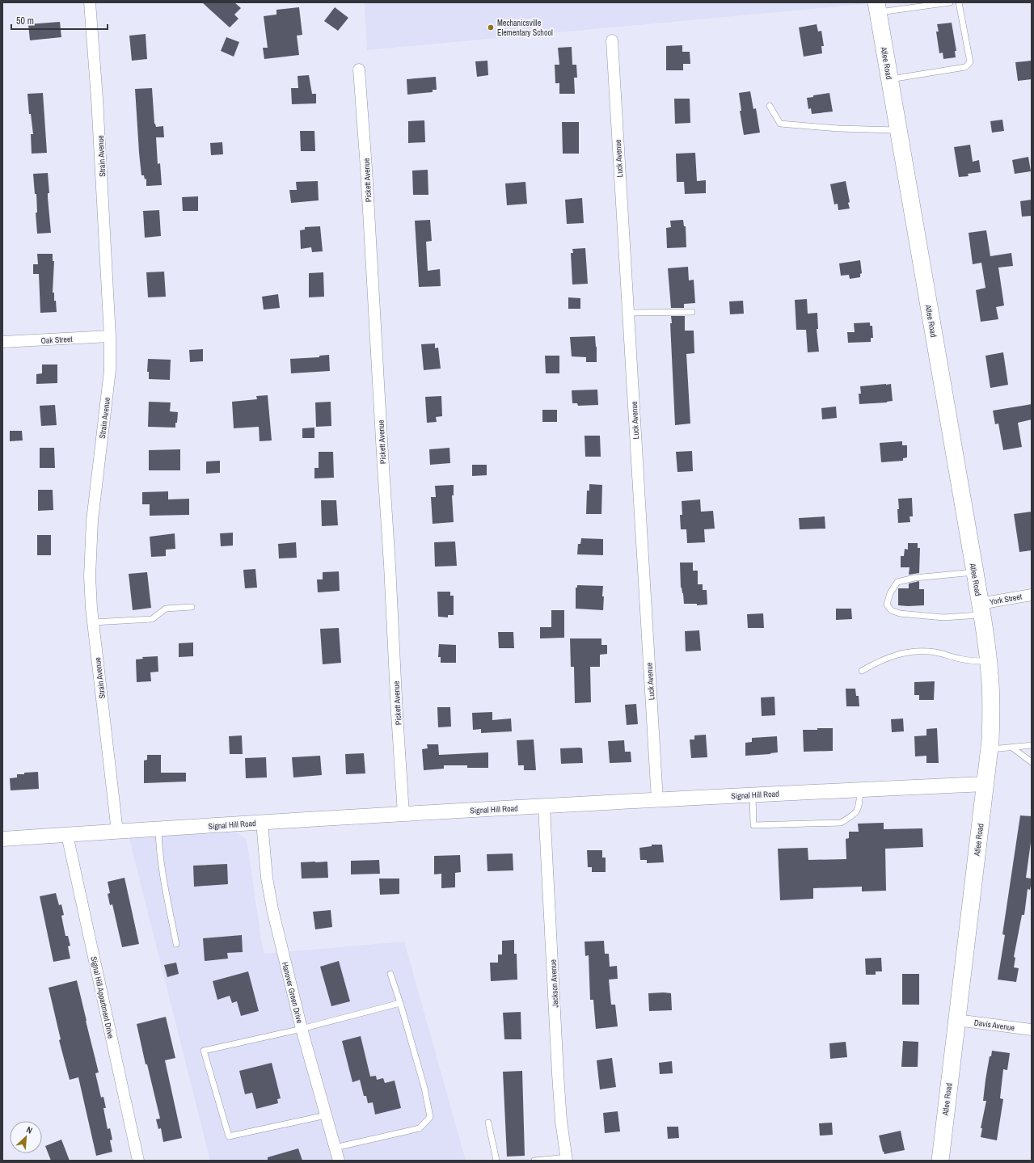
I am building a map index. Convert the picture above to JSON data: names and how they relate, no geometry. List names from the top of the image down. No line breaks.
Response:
{"streets":{"main road":["Atlee Road"],"street":["Strain Avenue","Luck Avenue","Pickett Avenue","Oak Street","York Street","Signal Hill Road","Jackson Avenue","Hanover Green Drive","Signal Hill Appartment Drive","Davis Avenue"]},"crossings":[["Atlee Road","York Street"],["Atlee Road","Signal Hill Road"],["Atlee Road","Davis Avenue"],["Strain Avenue","Oak Street"],["Strain Avenue","Signal Hill Road"],["Luck Avenue","Signal Hill Road"],["Pickett Avenue","Signal Hill Road"],["Signal Hill Road","Jackson Avenue"],["Signal Hill Road","Hanover Green Drive"],["Signal Hill Road","Signal Hill Appartment Drive"]],"places":["Mechanicsville Elementary School"],"scale_bar":"50 m","north":"top right"}
